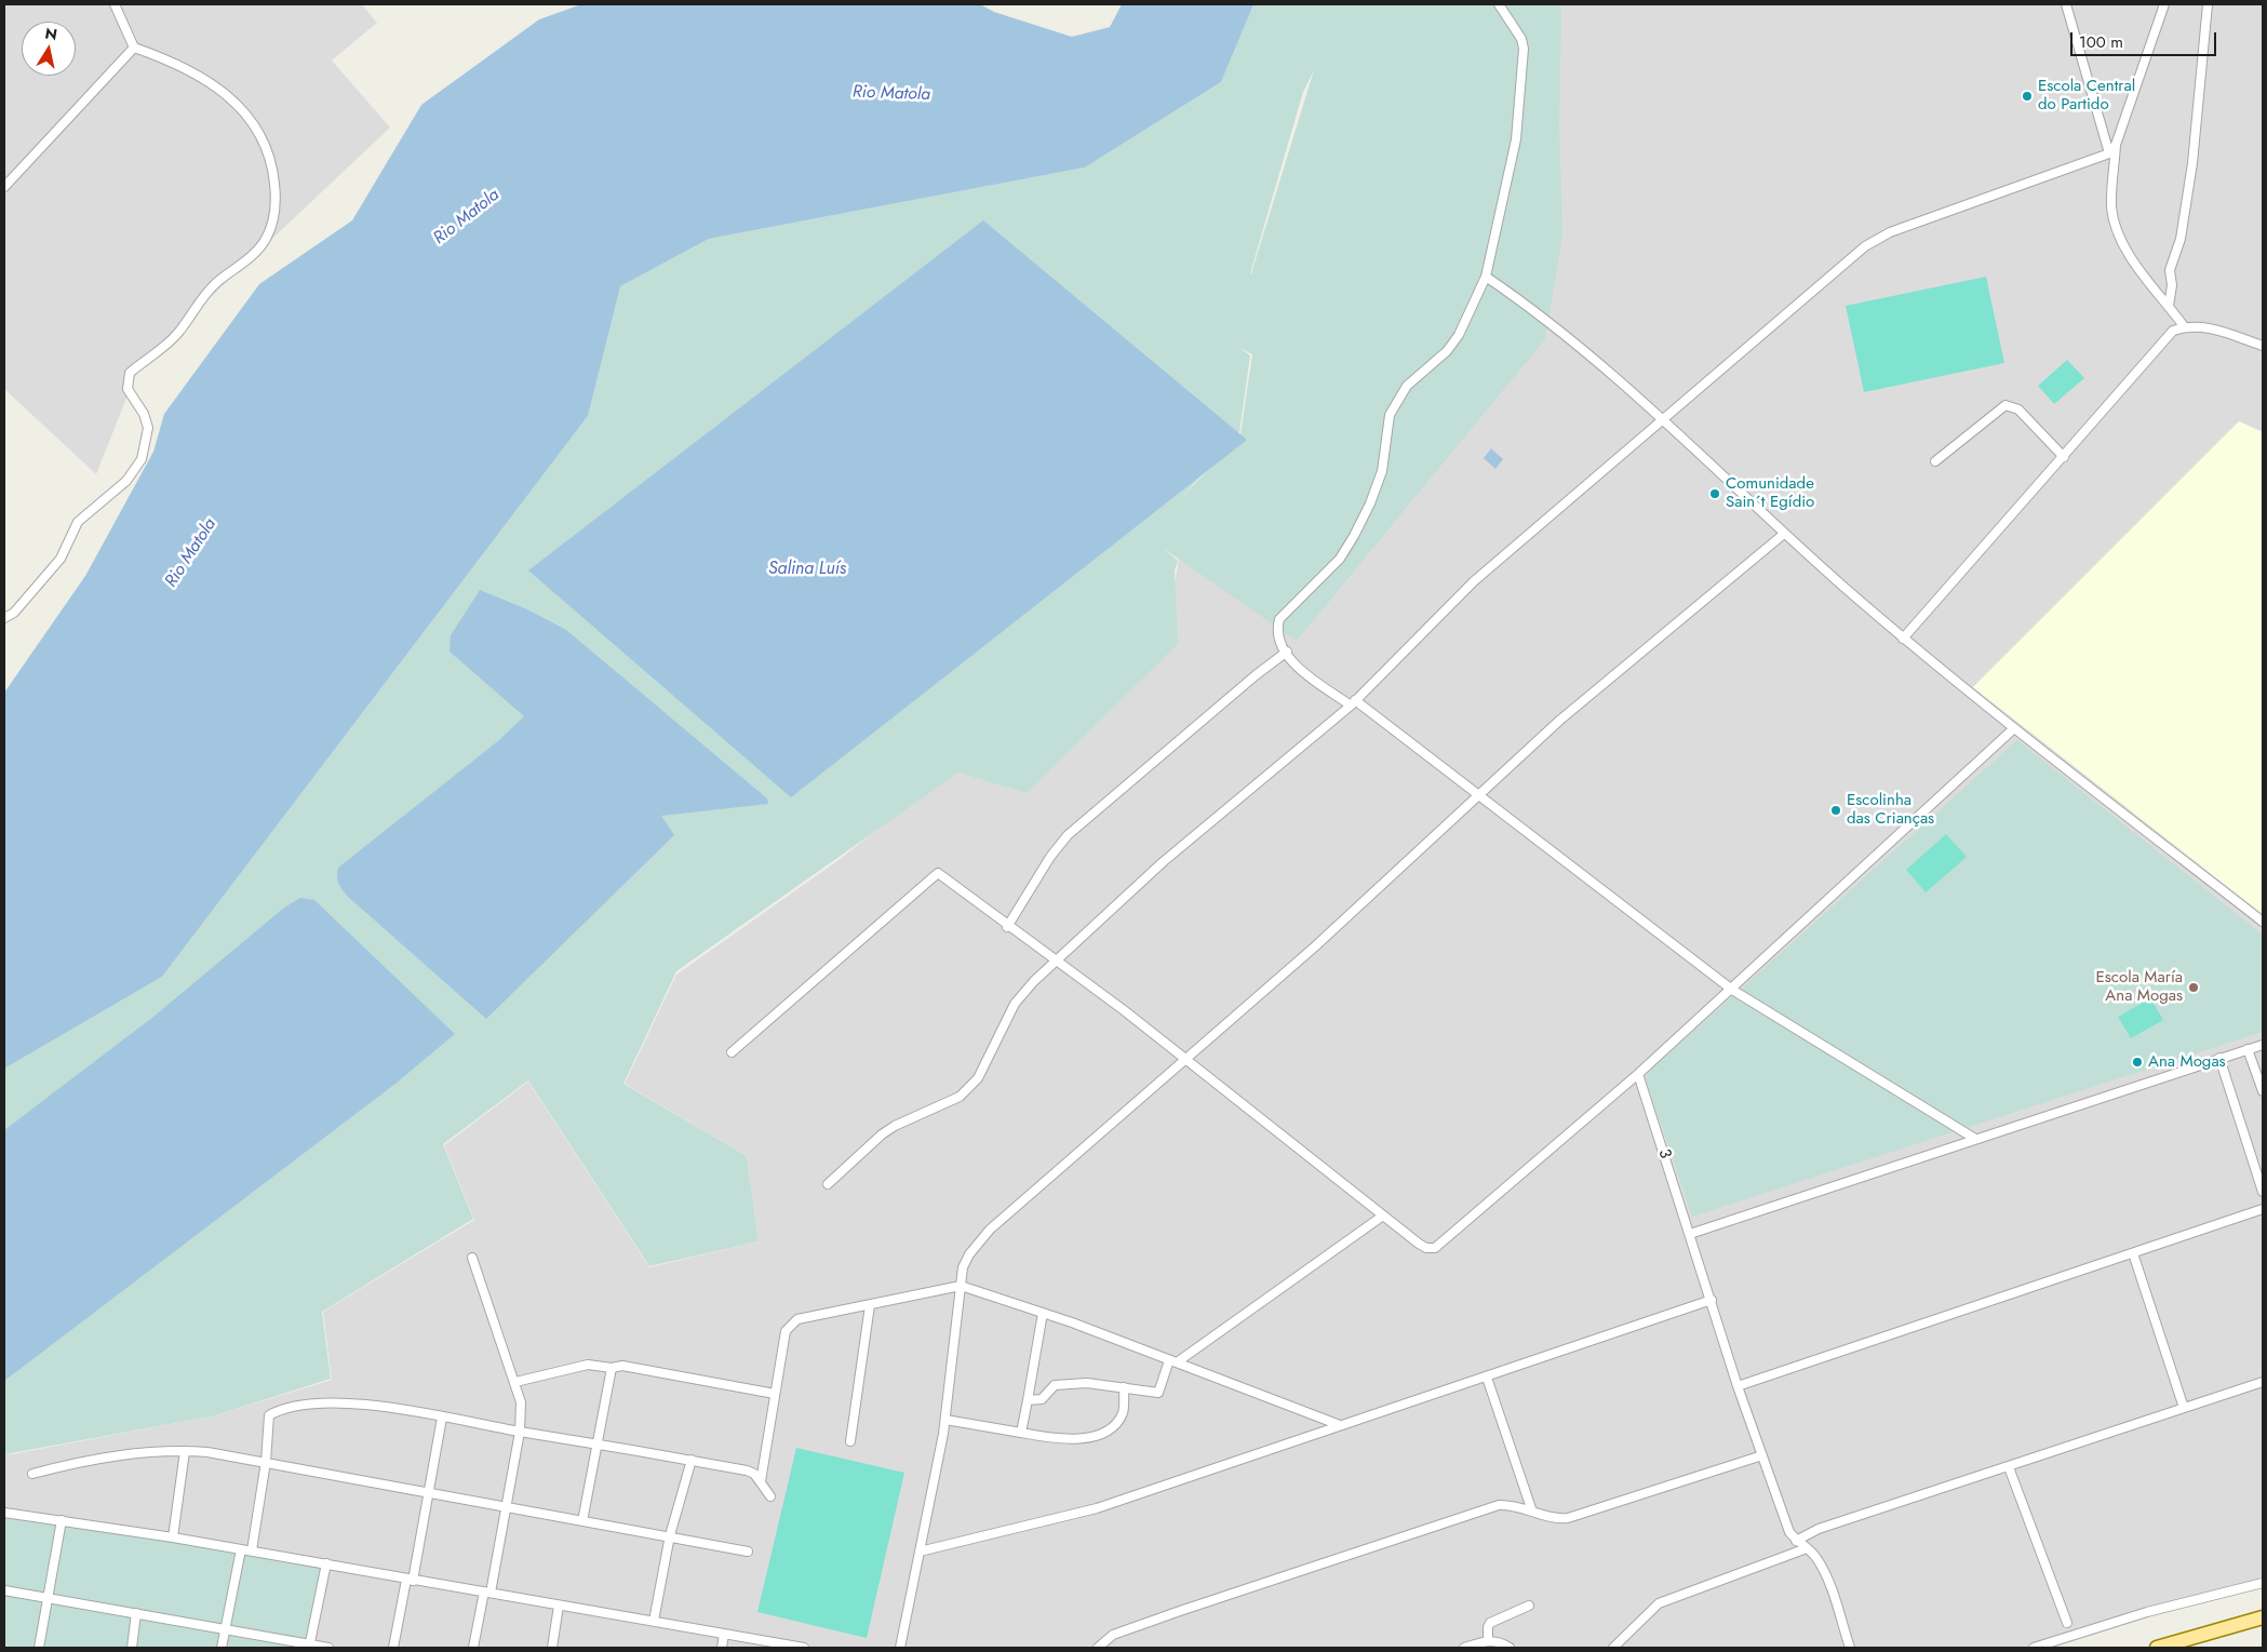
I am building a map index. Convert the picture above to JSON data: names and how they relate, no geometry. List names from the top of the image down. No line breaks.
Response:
{"streets":{"street":["3"]},"water":["Rio Matola","Salina Luís"],"places":["Escola Central do Partido","Comunidade Sain´t Egídio","Escolinha das Crianças","Escola María Ana Mogas","Ana Mogas"],"scale_bar":"100 m","north":"top"}
